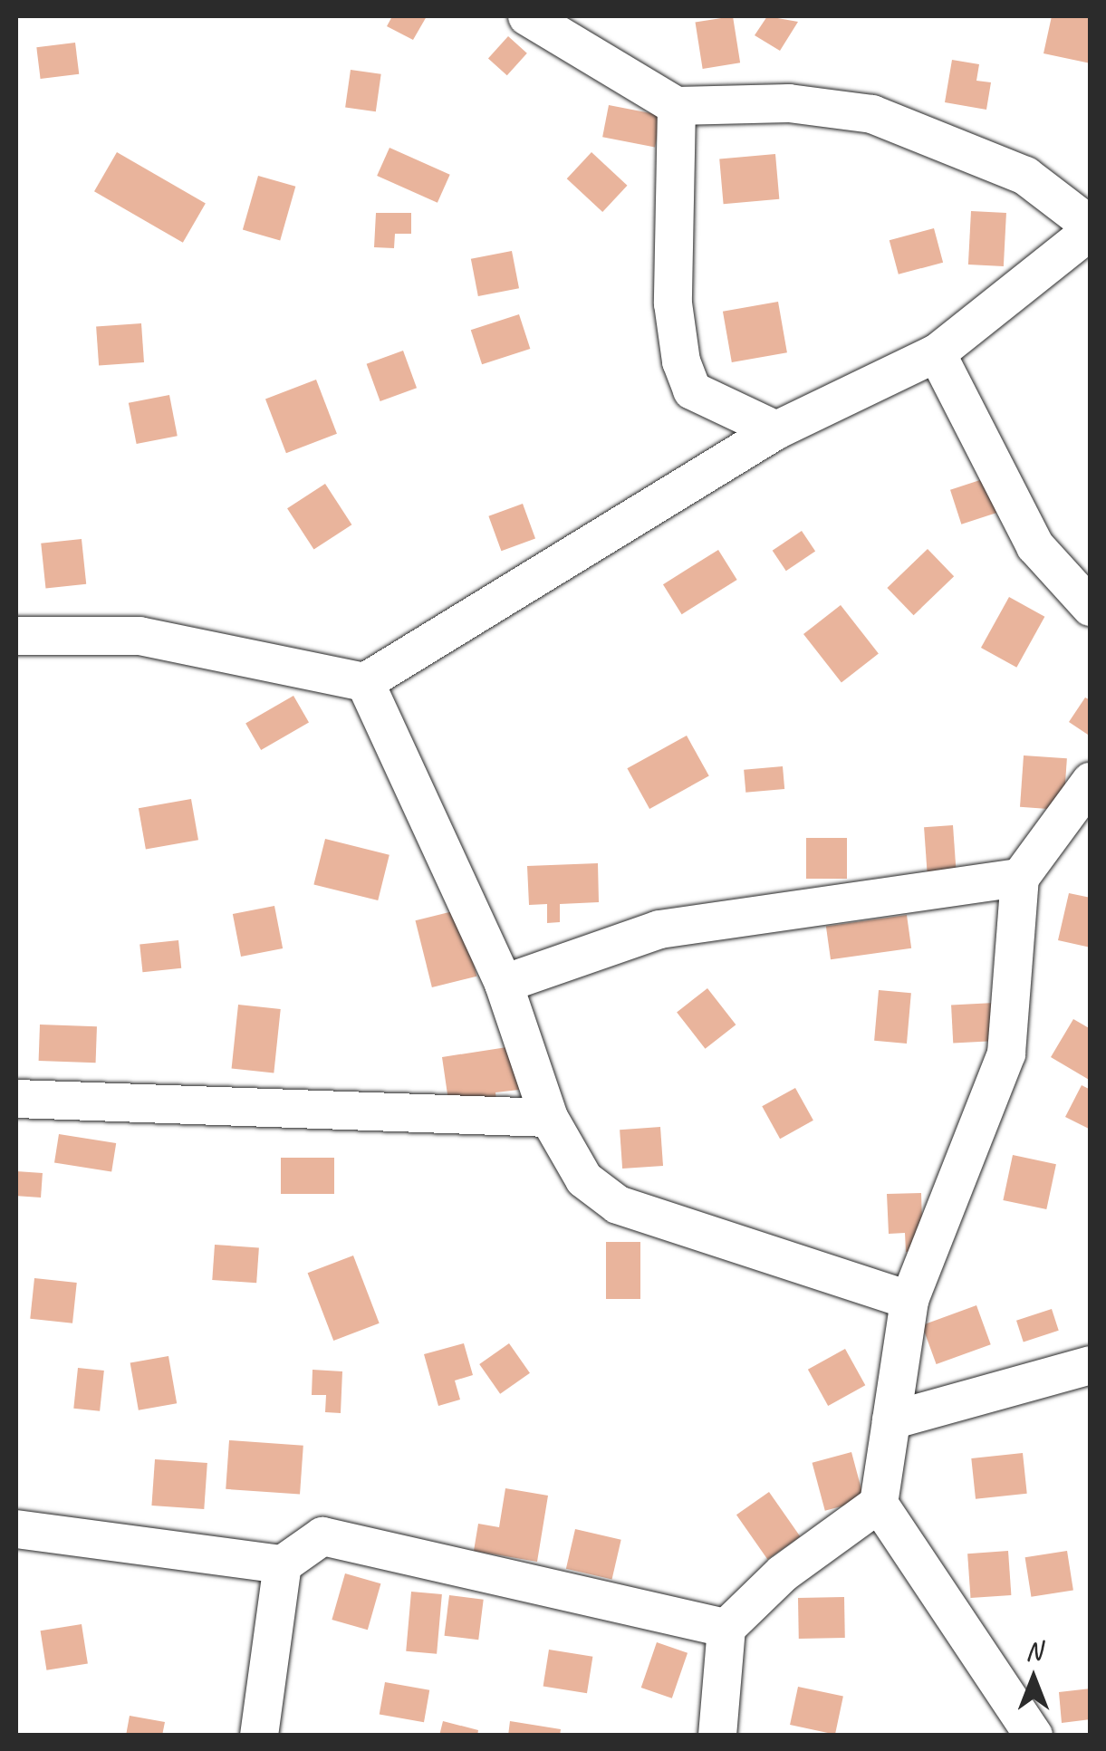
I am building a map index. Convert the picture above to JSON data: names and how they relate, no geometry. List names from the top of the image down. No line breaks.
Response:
{"north":"top"}
